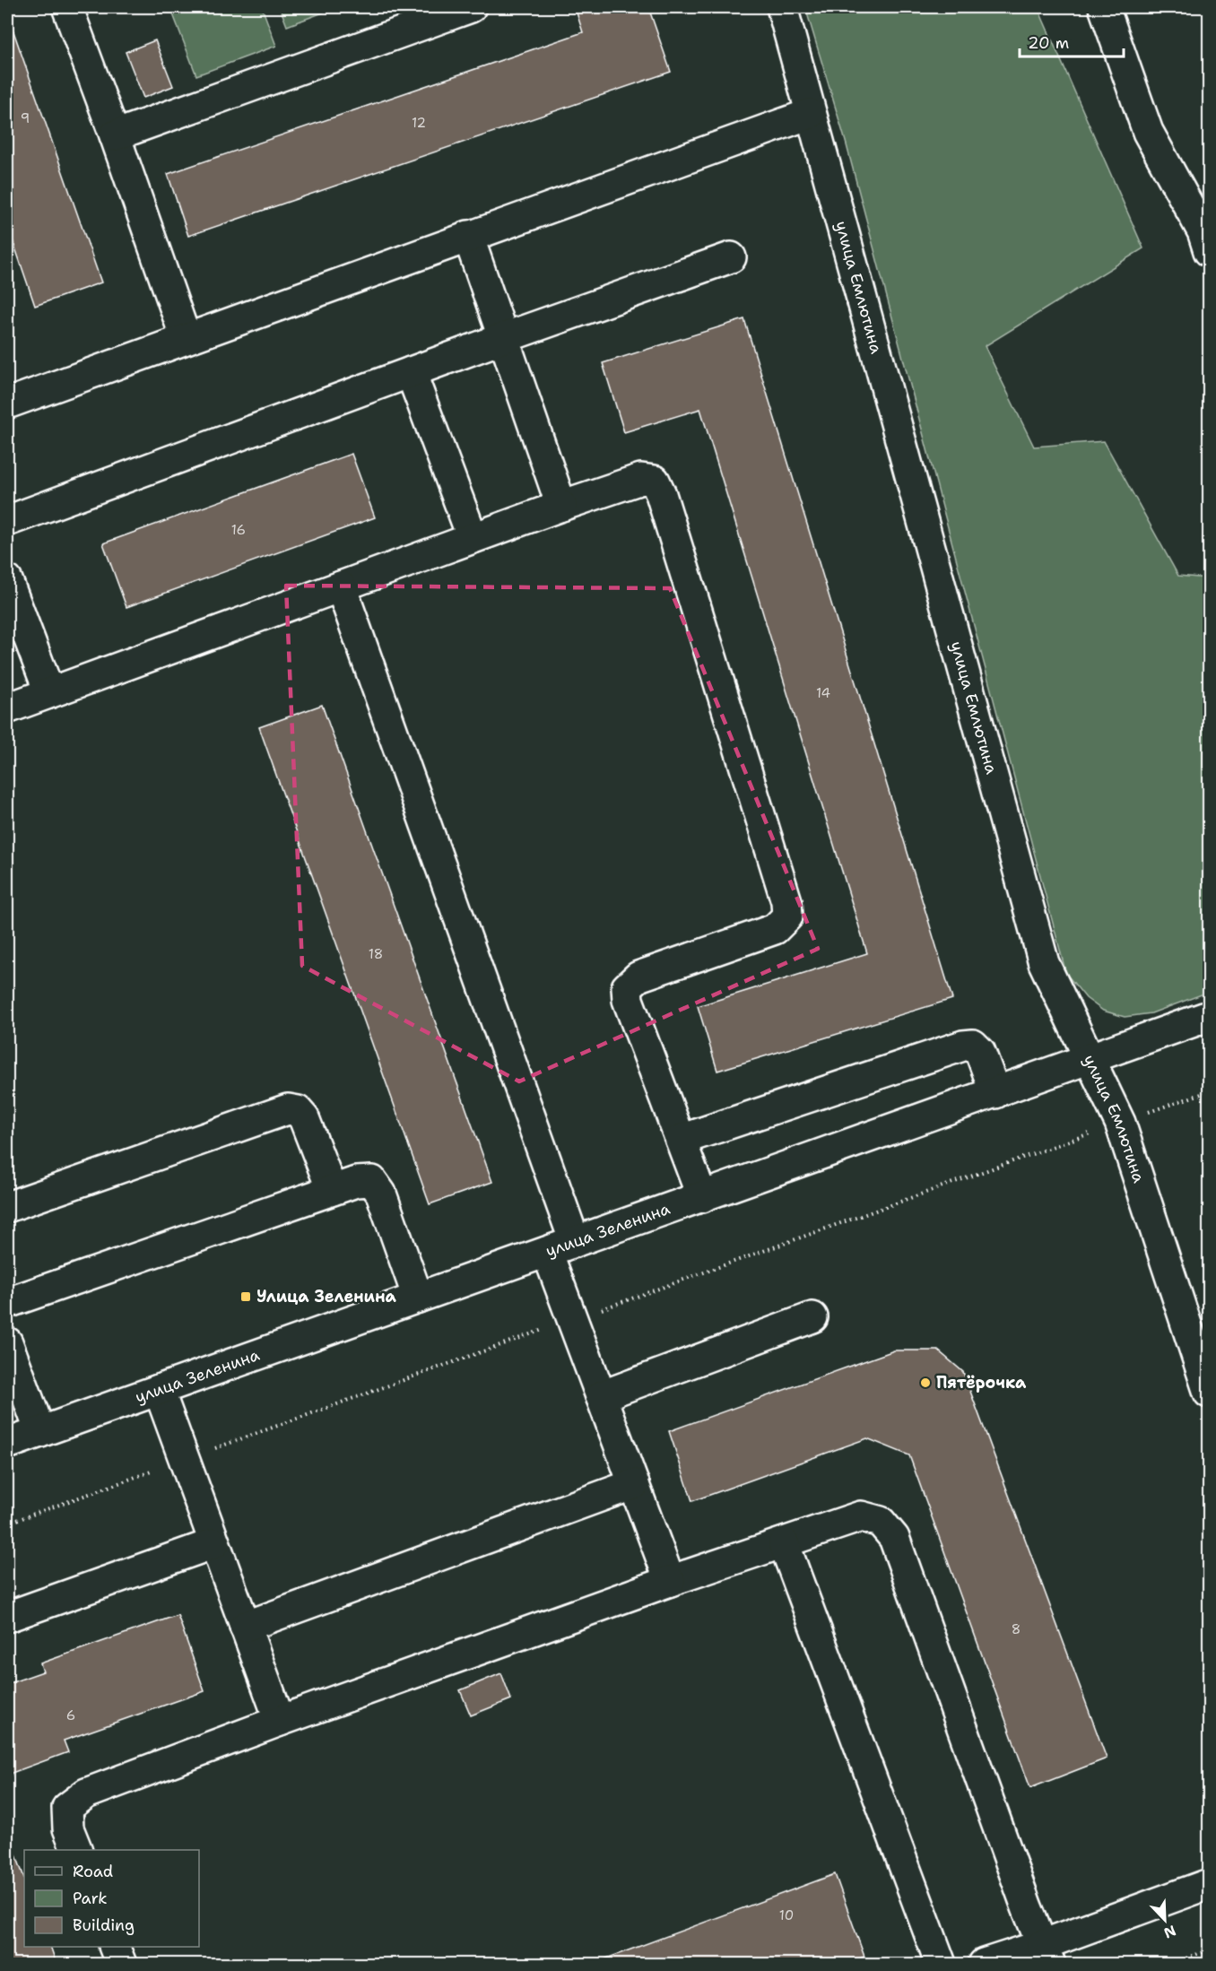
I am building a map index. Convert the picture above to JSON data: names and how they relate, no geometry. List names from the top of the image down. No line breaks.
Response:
{"streets":{"street":["улица Емлютина","улица Зеленина"]},"crossings":[["улица Емлютина","улица Зеленина"]],"places":{"transit":["Улица Зеленина"],"other":["Пятёрочка"]},"house_numbers":["9","12","16","14","18","8","6","10"],"legend":["Road","Park","Building"],"scale_bar":"20 m","north":"bottom right"}
